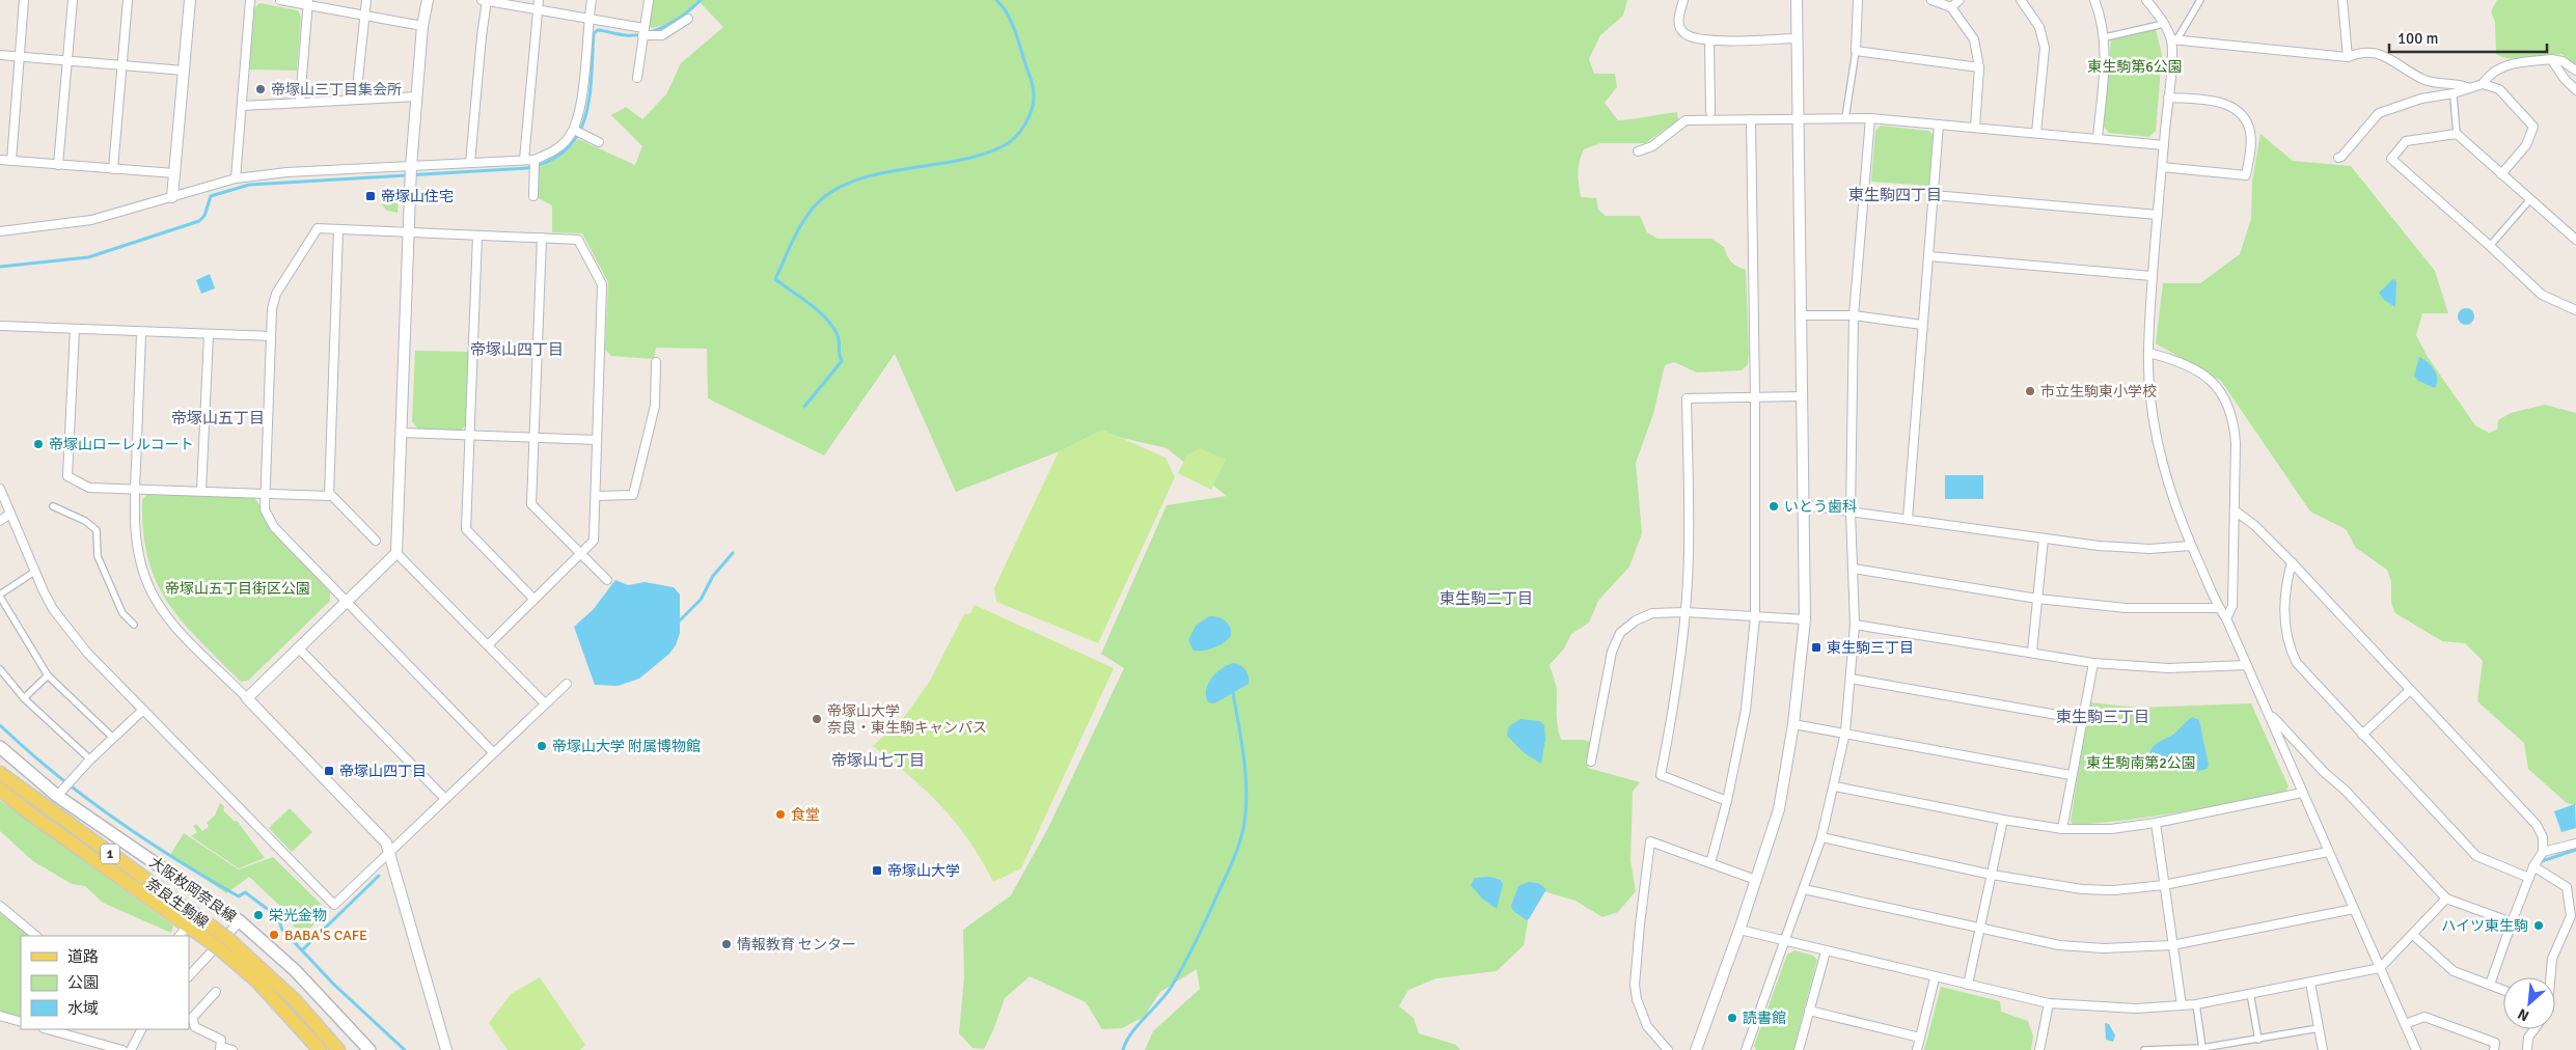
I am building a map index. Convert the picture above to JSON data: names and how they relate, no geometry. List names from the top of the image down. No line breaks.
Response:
{"streets":{"main road":["1","大阪枚岡奈良線","奈良生駒線"]},"districts":["東生駒四丁目","帝塚山四丁目","帝塚山五丁目","東生駒二丁目","東生駒三丁目","帝塚山七丁目"],"parks":["東生駒第6公園","帝塚山五丁目街区公園","東生駒南第2公園"],"places":{"other":["帝塚山三丁目集会所","市立生駒東小学校","帝塚山ローレルコート","いとう歯科","帝塚山大学 奈良・東生駒キャンパス","帝塚山大学 附属博物館","食堂","栄光金物","ハイツ東生駒","BABA'S CAFE","情報教育 センター","読書館"],"transit":["帝塚山住宅","東生駒三丁目","帝塚山四丁目","帝塚山大学"]},"legend":["道路","公園","水域"],"scale_bar":"100 m","north":"bottom left"}
